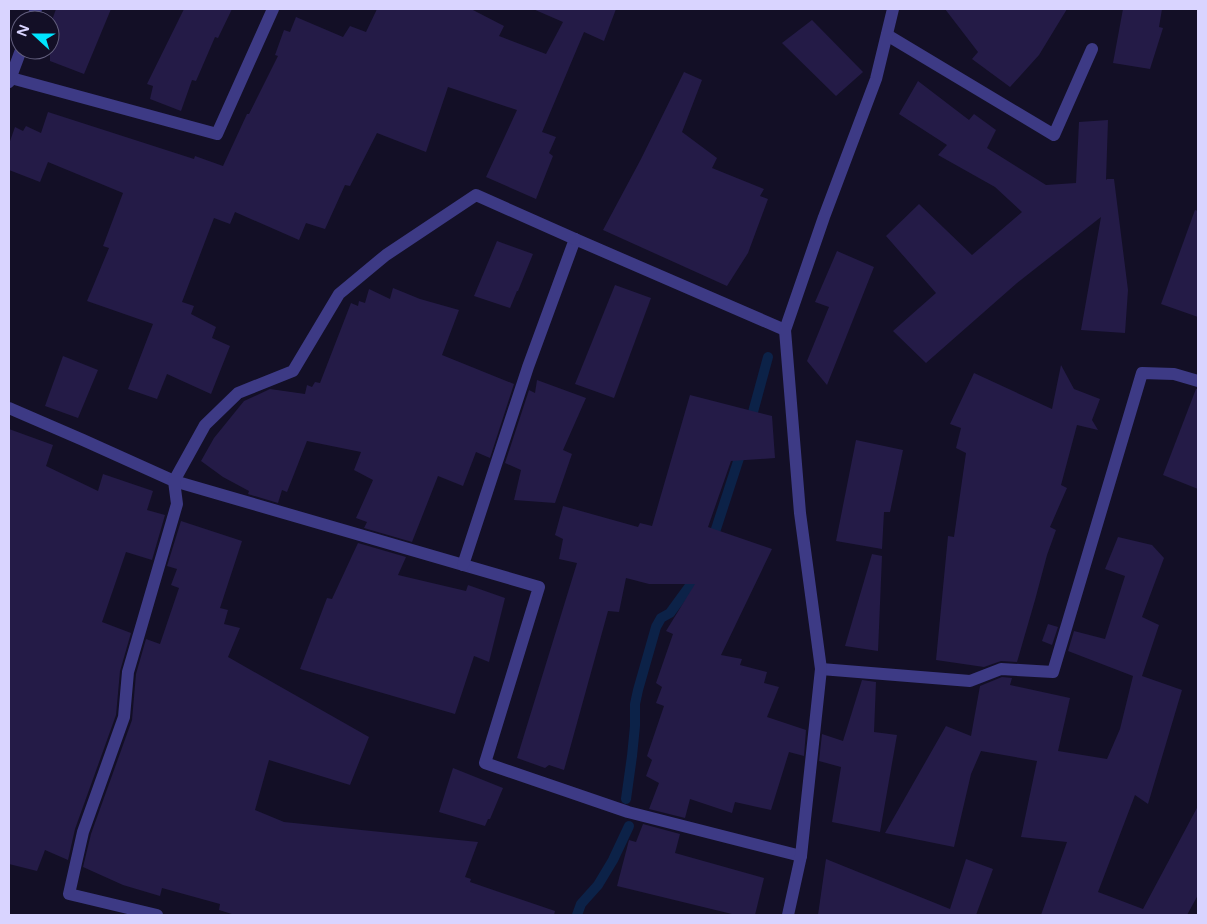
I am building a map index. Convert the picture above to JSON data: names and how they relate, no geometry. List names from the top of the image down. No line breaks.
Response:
{"north":"left"}
